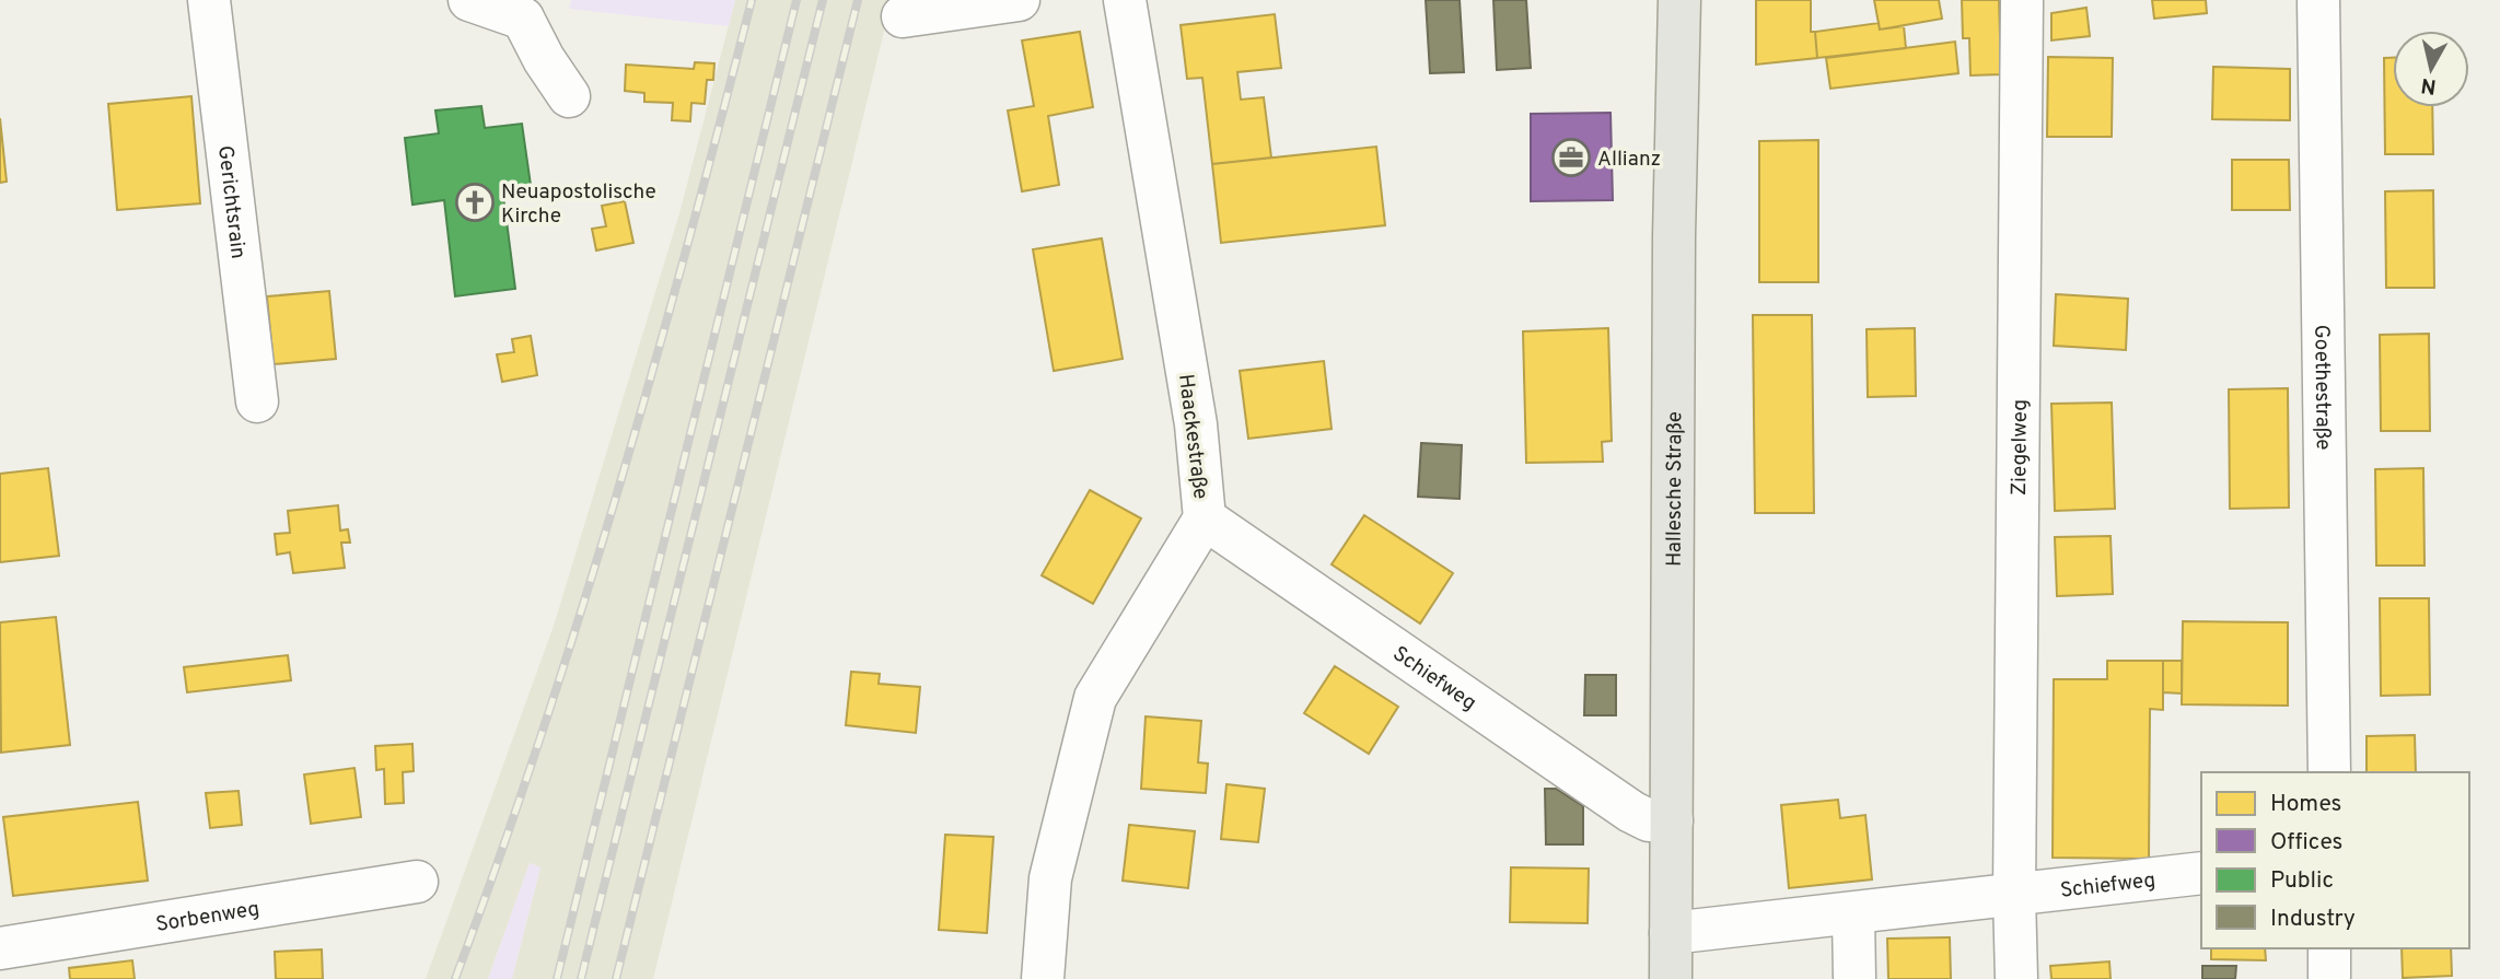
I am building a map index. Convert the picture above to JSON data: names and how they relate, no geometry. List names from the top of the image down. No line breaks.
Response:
{"streets":{"main road":["Hallesche Straße"],"street":["Gerichtsrain","Goethestraße","Haackestraße","Ziegelweg","Schiefweg","Sorbenweg"]},"crossings":[["Haackestraße","Schiefweg"],["Ziegelweg","Schiefweg"],["Hallesche Straße","Schiefweg"]],"places":{"office":["Allianz"],"church":["Neuapostolische Kirche"]},"legend":["Homes","Offices","Public","Industry"],"north":"bottom"}
